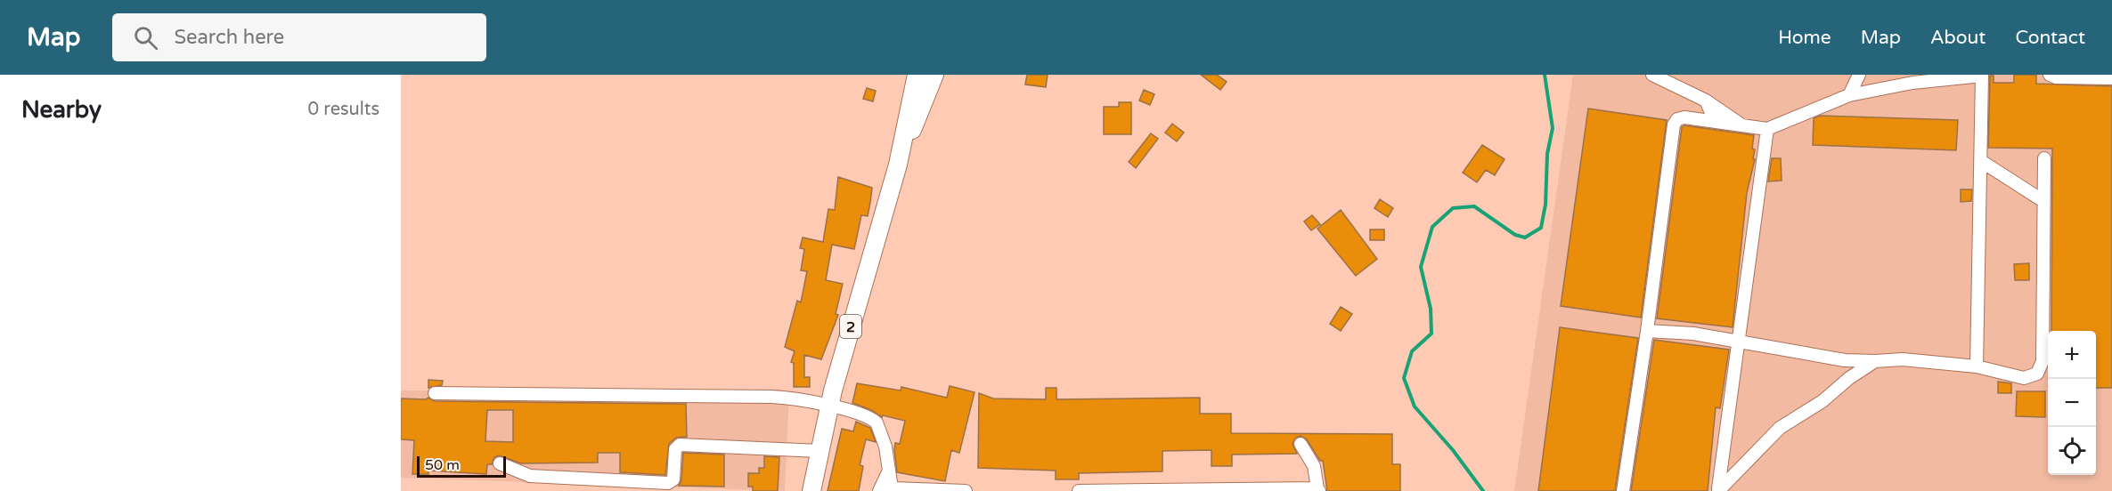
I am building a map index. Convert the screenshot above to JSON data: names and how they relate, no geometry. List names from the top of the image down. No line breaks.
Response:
{"streets":{"highway":["2"]},"scale_bar":"50 m","page":{"header":"Map","search":"Search here","nav":["Home","Map","About","Contact"],"heading":["Nearby","0 results"],"map_buttons":["+","−"],"scale":"50 m"}}
